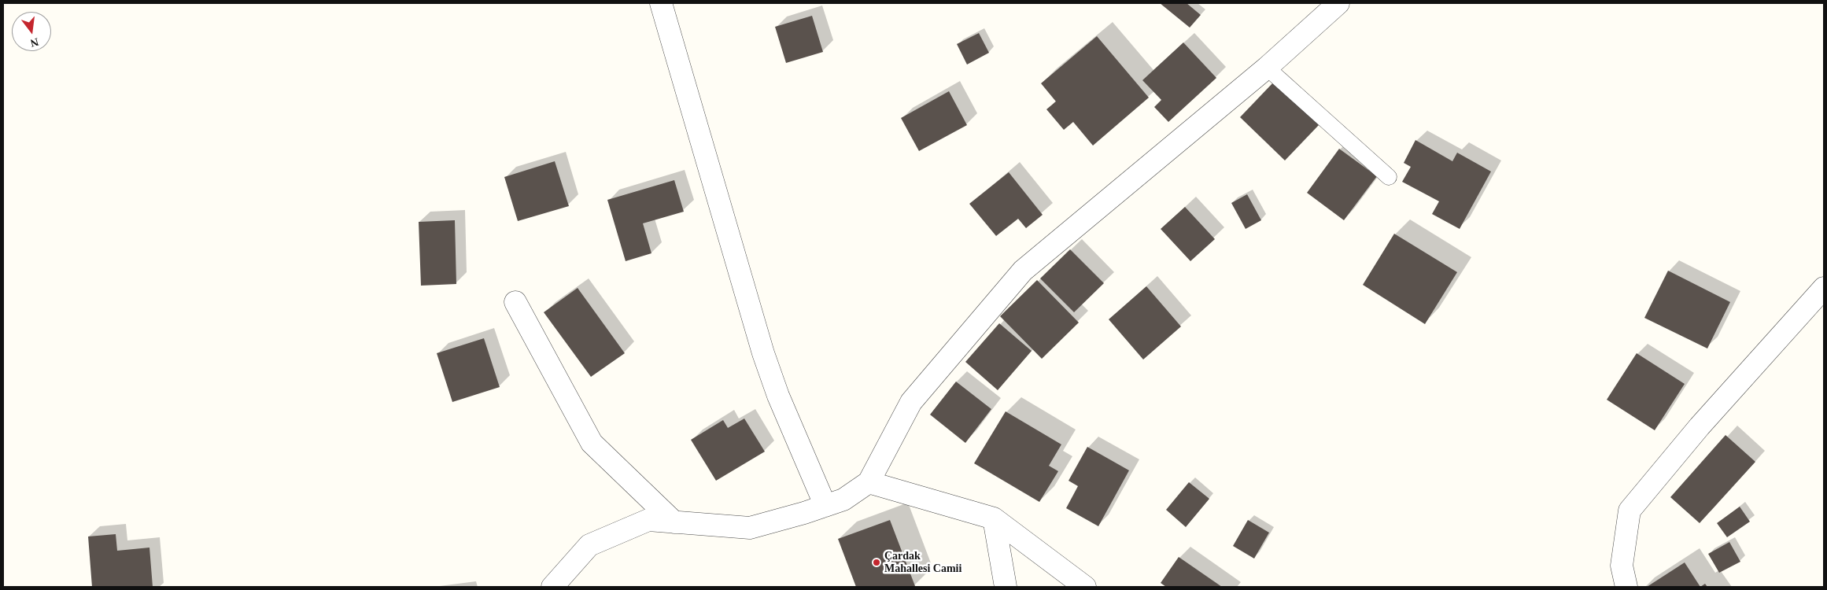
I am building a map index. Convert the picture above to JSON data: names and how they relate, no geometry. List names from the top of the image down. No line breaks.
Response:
{"places":["Çardak Mahallesi Camii"],"north":"bottom"}
